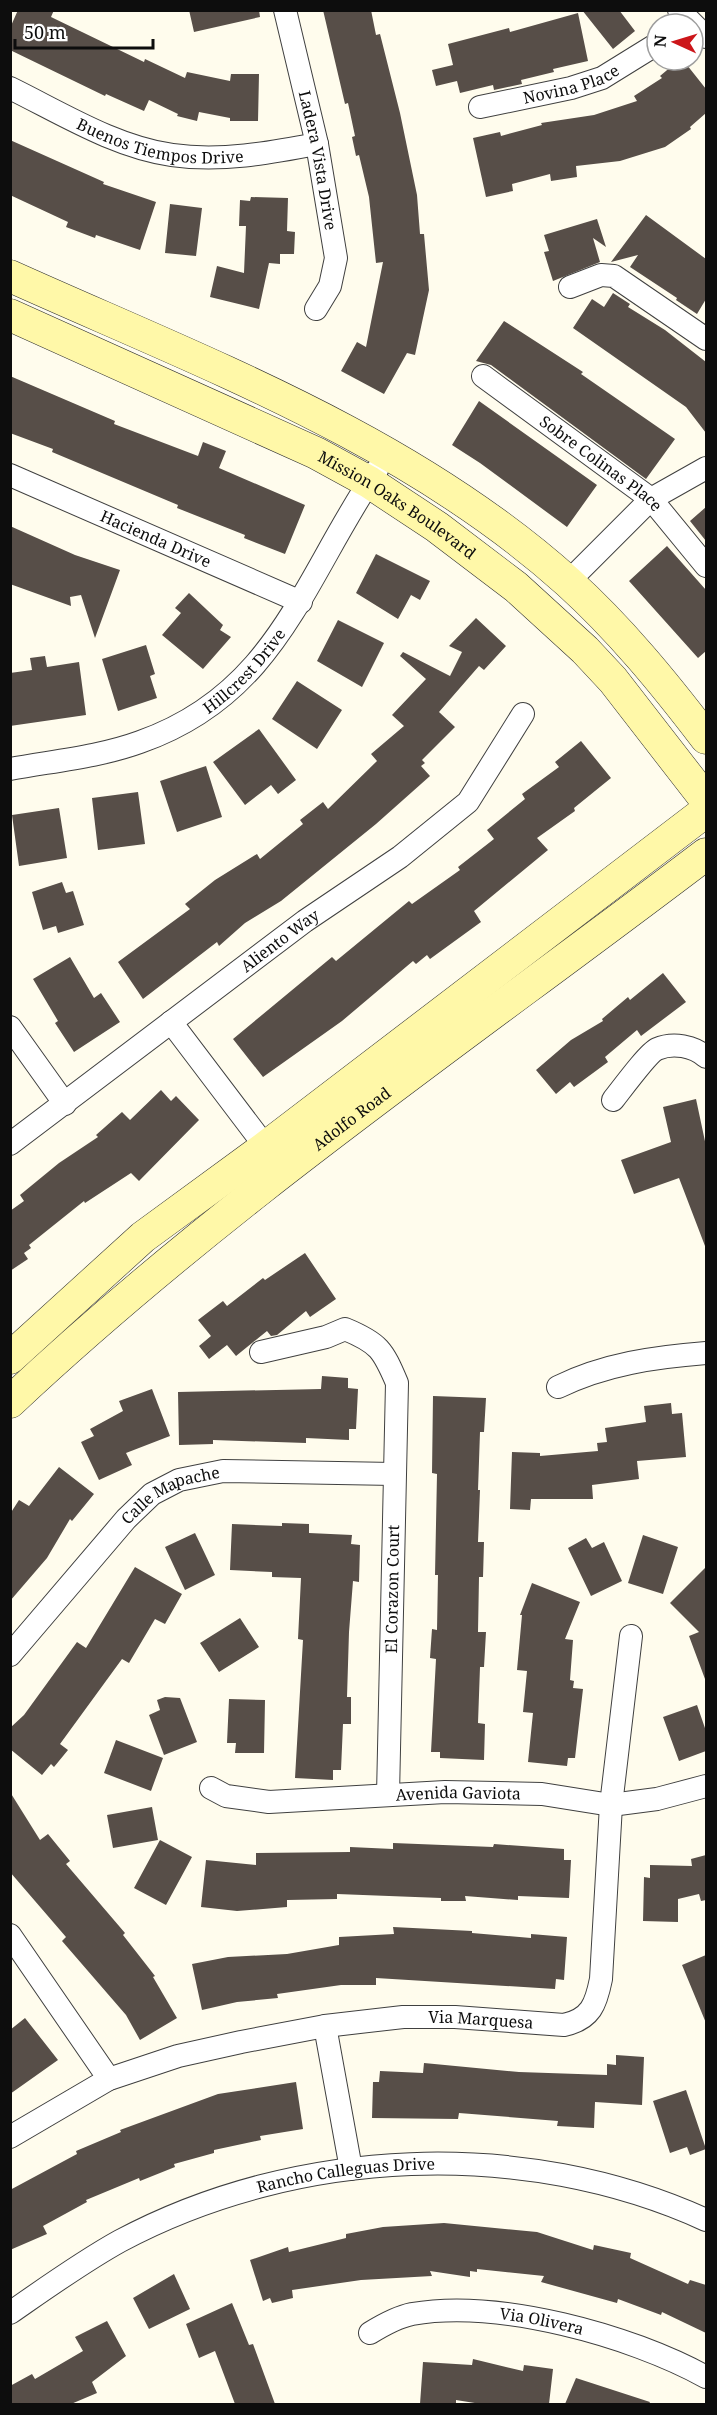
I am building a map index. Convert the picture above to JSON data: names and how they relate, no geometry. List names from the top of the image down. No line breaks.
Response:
{"streets":{"main road":["Mission Oaks Boulevard","Adolfo Road"],"street":["Novina Place","Buenos Tiempos Drive","Ladera Vista Drive","Sobre Colinas Place","Hacienda Drive","Hillcrest Drive","Aliento Way","Calle Mapache","El Corazon Court","Avenida Gaviota","Via Marquesa","Rancho Calleguas Drive","Via Olivera"]},"crossings":[["Buenos Tiempos Drive","Ladera Vista Drive"],["Mission Oaks Boulevard","Hillcrest Drive"],["Hacienda Drive","Hillcrest Drive"],["Calle Mapache","El Corazon Court"],["El Corazon Court","Avenida Gaviota"],["Avenida Gaviota","Via Marquesa"]],"scale_bar":"50 m","north":"left"}
